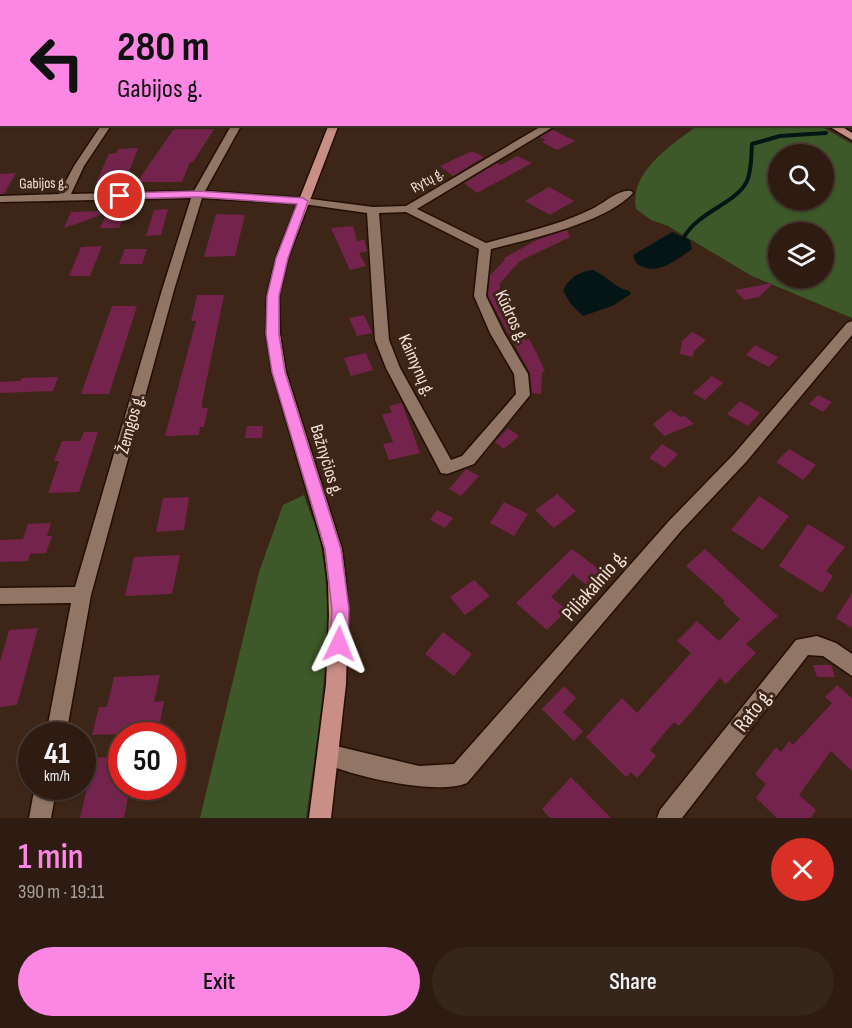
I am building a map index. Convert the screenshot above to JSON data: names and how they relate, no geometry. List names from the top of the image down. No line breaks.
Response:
{"streets":{"main road":["Bažnyčios g."],"street":["Rytų g.","Gabijos g.","Kūdros g.","Kaimynų g.","Žemgos g.","Piliakalnio g.","Rato g."]},"crossings":[["Rytų g.","Gabijos g."],["Rytų g.","Kaimynų g."],["Rytų g.","Bažnyčios g."],["Gabijos g.","Žemgos g."],["Gabijos g.","Bažnyčios g."],["Kūdros g.","Kaimynų g."],["Bažnyčios g.","Piliakalnio g."]],"page":{"turn":["280 m","Gabijos g."],"speed":"41 km/h","limit":"50","heading":["1 min","390 m · 19:11"],"buttons":["Exit","Share"]}}
